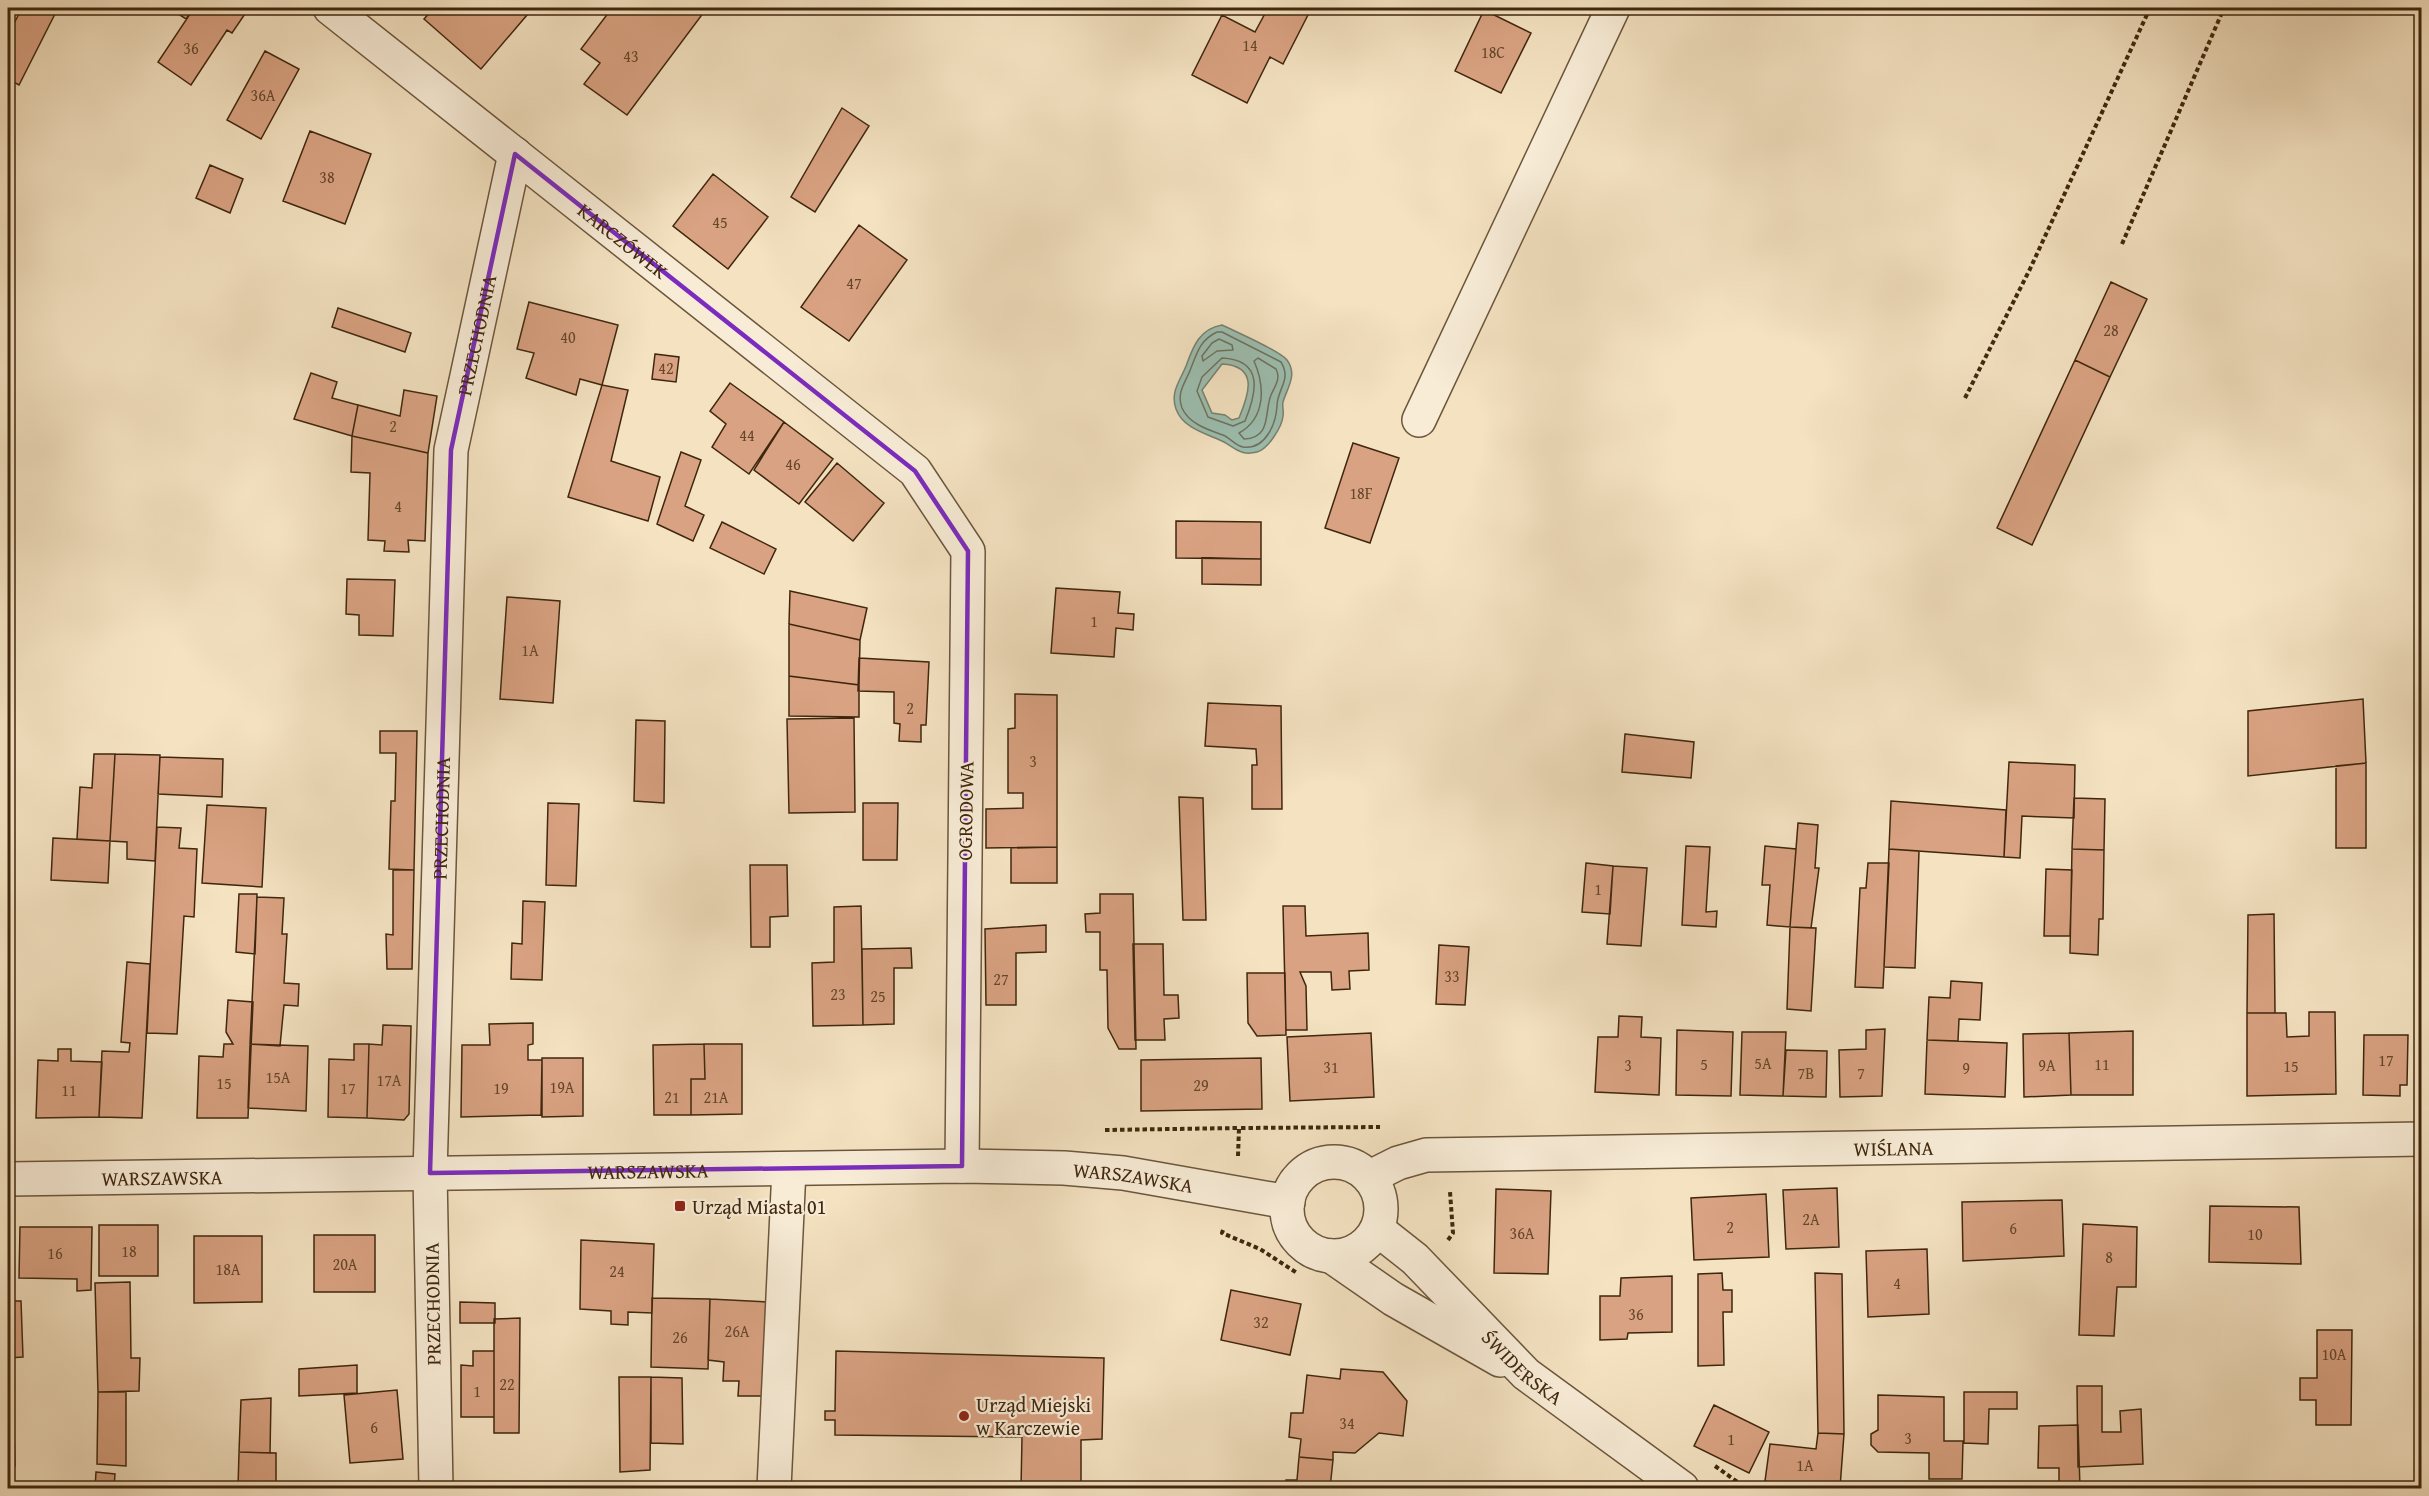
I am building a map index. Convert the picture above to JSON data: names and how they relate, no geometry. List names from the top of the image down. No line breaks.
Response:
{"streets":{"street":["KARCZÓWEK","PRZECHODNIA","OGRODOWA","WIŚLANA","WARSZAWSKA","ŚWIDERSKA"]},"crossings":[["KARCZÓWEK","PRZECHODNIA"],["KARCZÓWEK","OGRODOWA"],["PRZECHODNIA","WARSZAWSKA"],["OGRODOWA","WARSZAWSKA"],["WIŚLANA","WARSZAWSKA"],["WIŚLANA","ŚWIDERSKA"],["WARSZAWSKA","ŚWIDERSKA"]],"places":{"transit":["Urząd Miasta 01"],"other":["Urząd Miejski w Karczewie"]},"house_numbers":["14","36","18C","43","36A","38","45","47","28","40","42","2","44","46","18F","4","1","1A","2","3","1","33","27","23","25","17","5A","5","11","3","9A","15","31","9","7B","7","15A","17A","15","29","19A","17","19","11","21","21A","2A","2","6","36A","10","18","16","8","20A","18A","24","4","36","32","26A","26","10A","22","1","34","6","3","1","1A"]}
